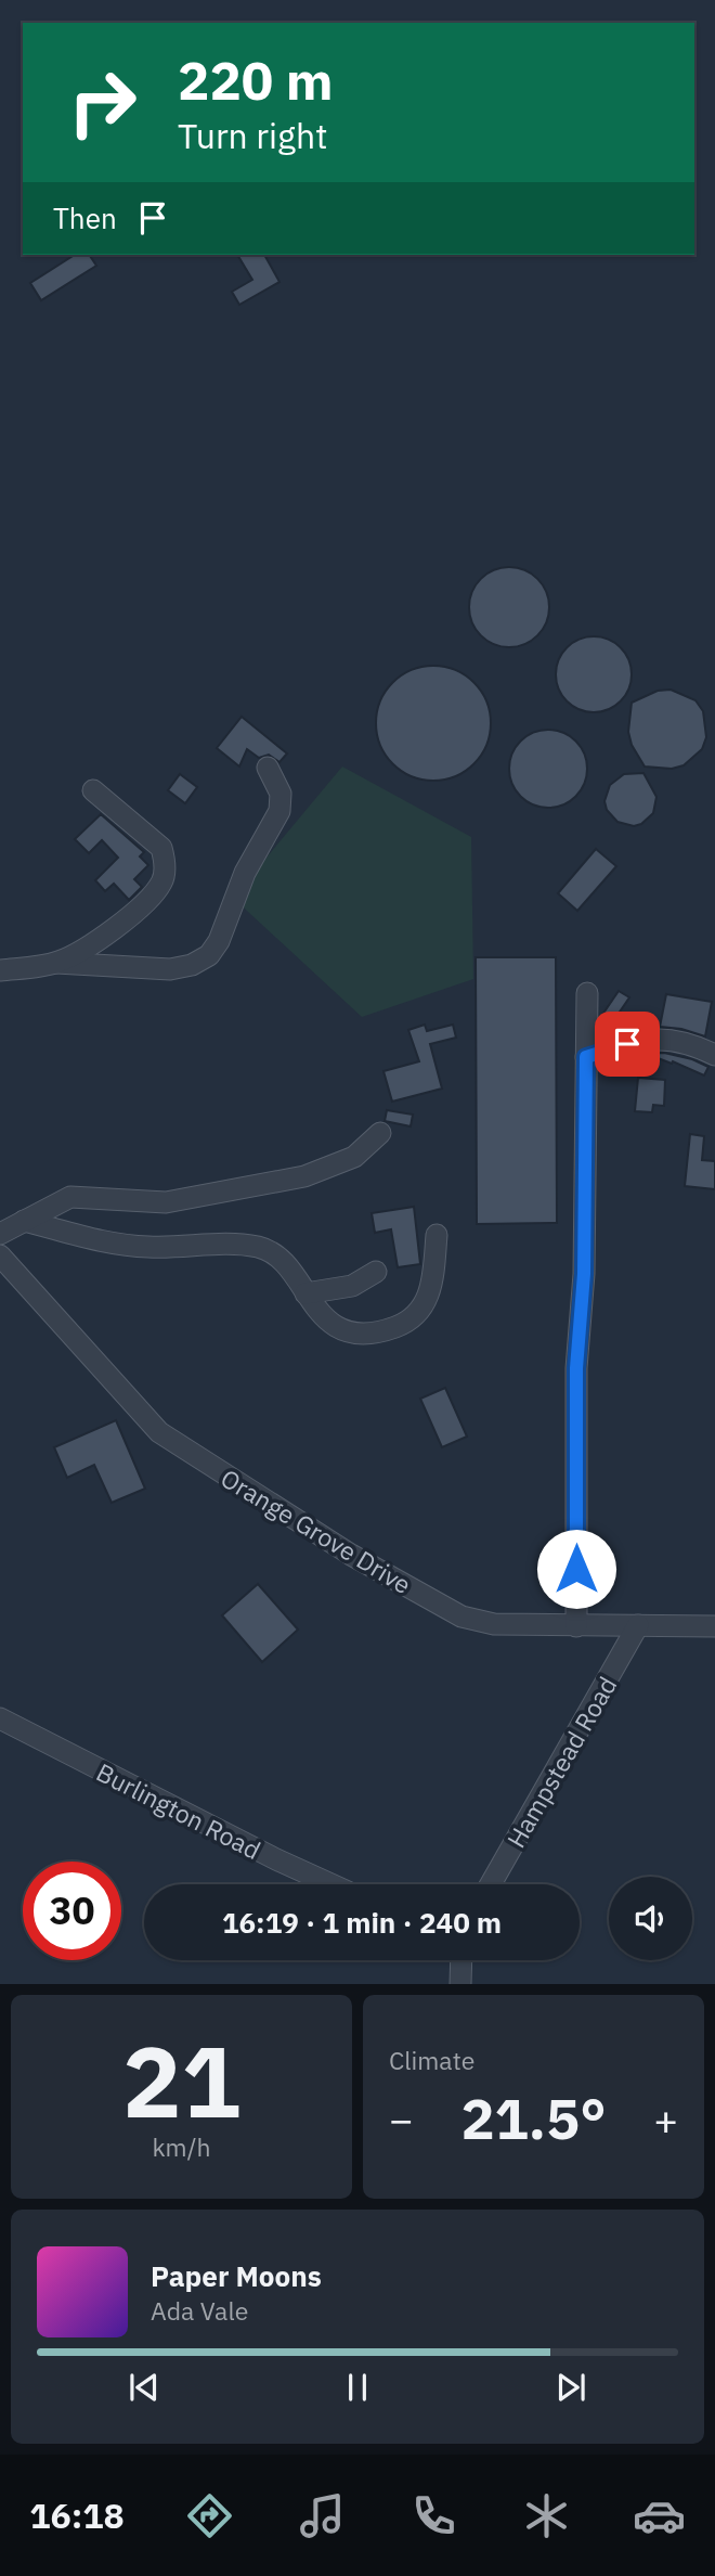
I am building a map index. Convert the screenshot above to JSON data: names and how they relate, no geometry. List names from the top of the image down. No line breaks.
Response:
{"streets":{"street":["Orange Grove Drive","Hampstead Road","Burlington Road"]},"crossings":[["Orange Grove Drive","Hampstead Road"]],"page":{"turn":["220 m","Turn right"],"then":"Then","limit":"30","trip":"16:19 · 1 min · 240 m","tile":[["21","km/h"],"Climate"],"heat":["−","21.5°","+"],"song":["Paper Moons","Ada Vale"],"tabs":"16:18"}}
